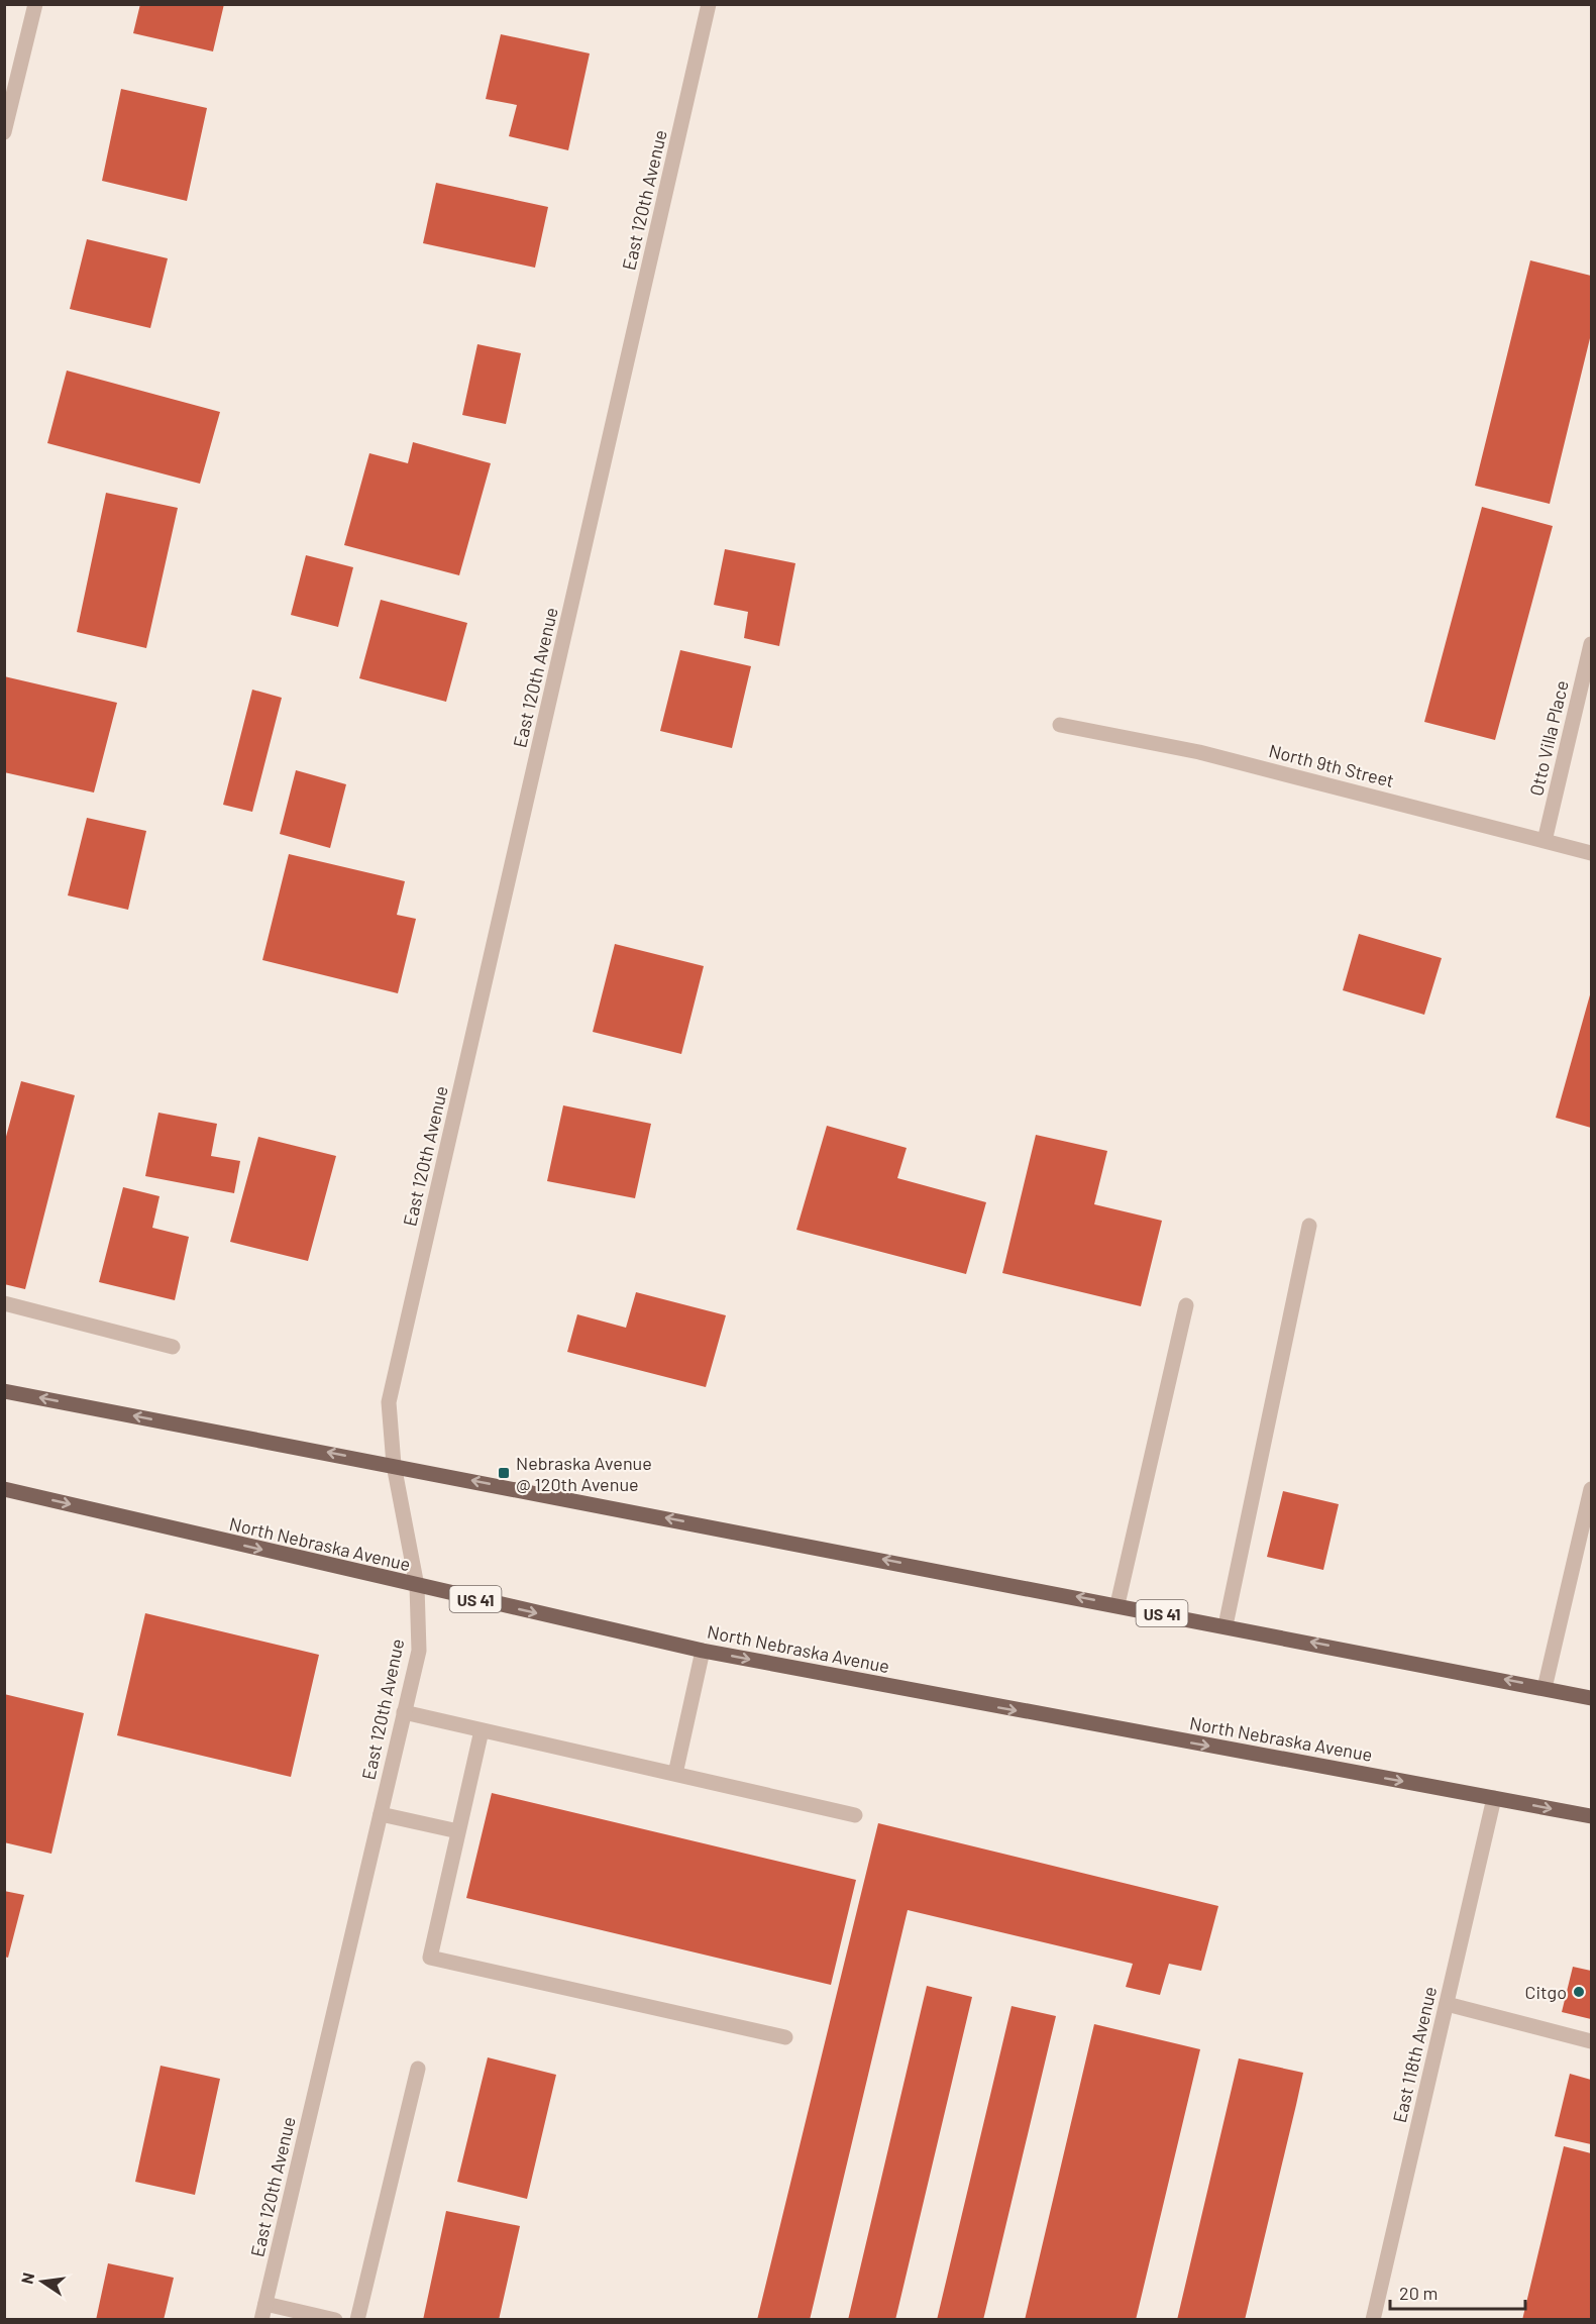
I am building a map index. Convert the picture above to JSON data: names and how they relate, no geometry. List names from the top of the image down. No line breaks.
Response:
{"streets":{"main road":["North Nebraska Avenue","US 41"],"street":["East 120th Avenue","Otto Villa Place","North 9th Street","East 118th Avenue"]},"crossings":[["East 120th Avenue","North Nebraska Avenue"],["East 120th Avenue","US 41"],["Otto Villa Place","North 9th Street"],["North Nebraska Avenue","East 118th Avenue"]],"places":{"transit":["Nebraska Avenue @ 120th Avenue"],"other":["Citgo"]},"scale_bar":"20 m","north":"left"}
